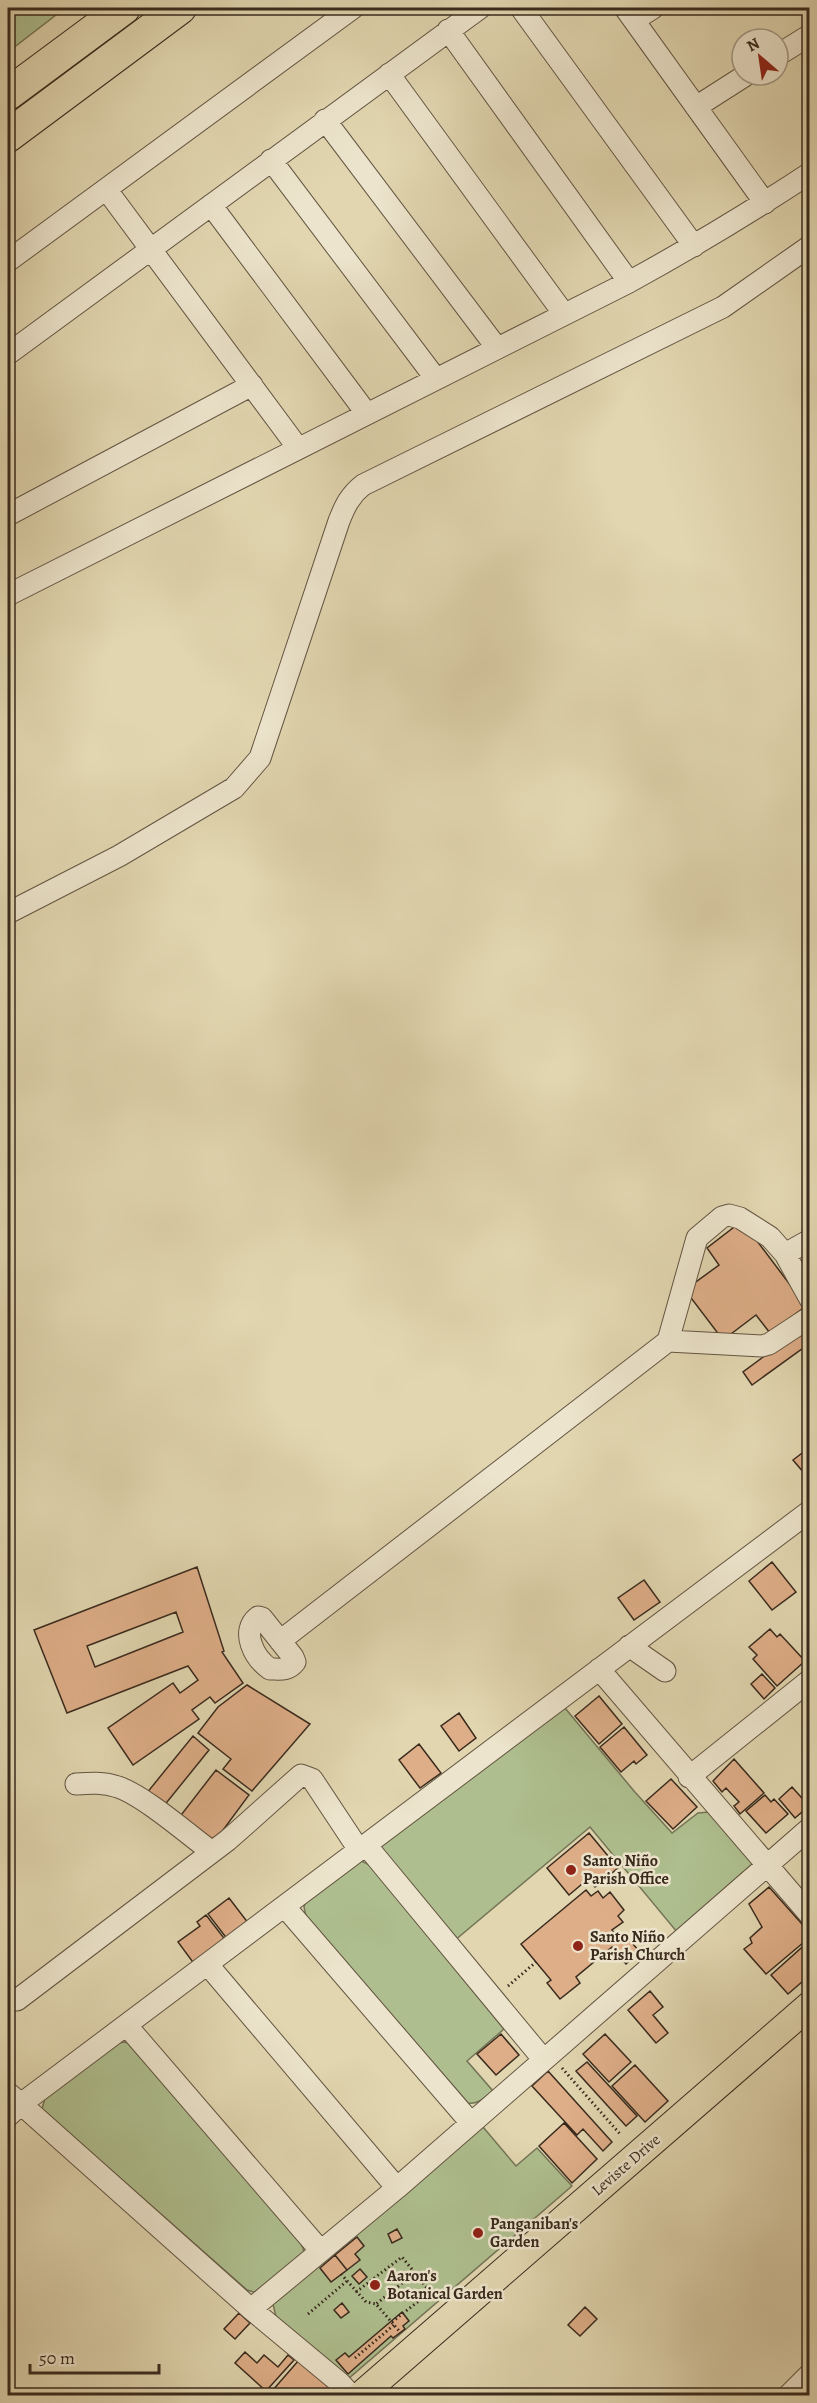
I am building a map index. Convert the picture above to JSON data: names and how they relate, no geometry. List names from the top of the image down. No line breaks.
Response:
{"streets":{"main road":["Leviste Drive"]},"places":["Santo Niño Parish Office","Santo Niño Parish Church","Panganiban's Garden","Aaron's Botanical Garden"],"scale_bar":"50 m","north":"top left"}
